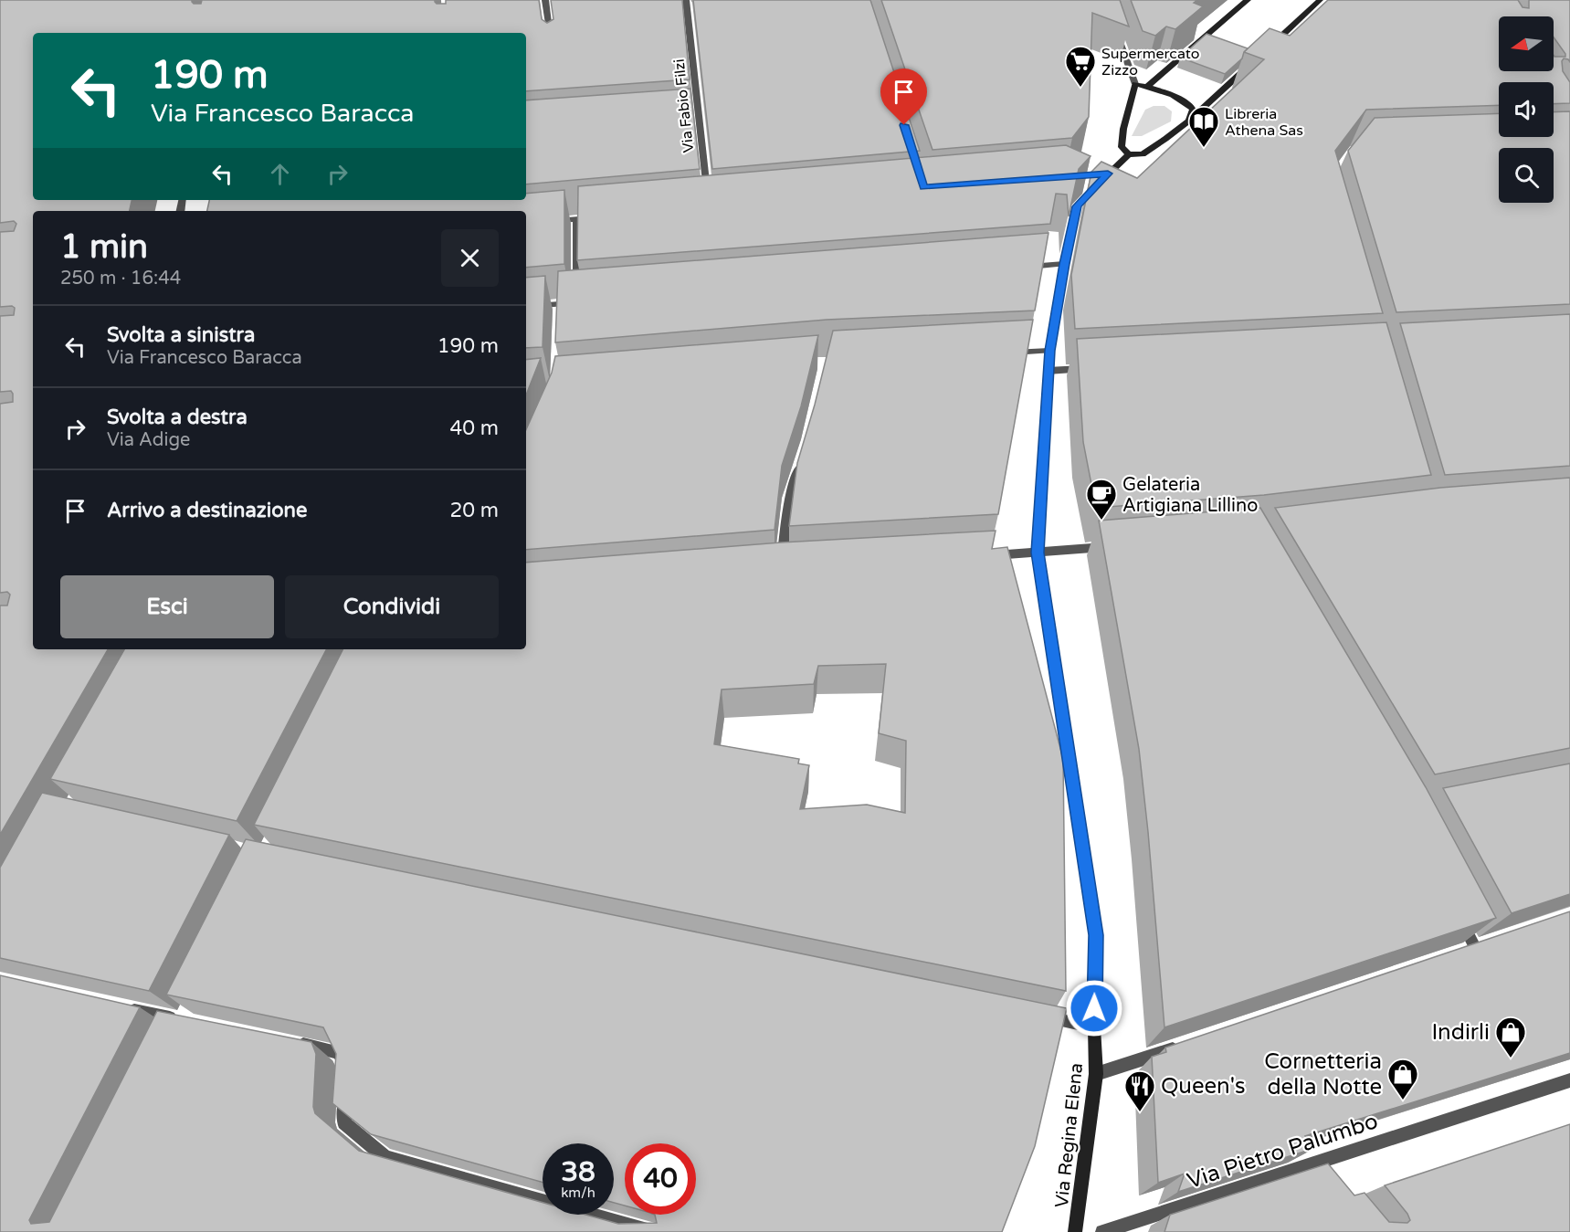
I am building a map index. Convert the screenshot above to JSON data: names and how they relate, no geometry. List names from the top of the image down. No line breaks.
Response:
{"streets":{"street":["Via Fabio Filzi","Via Regina Elena","Via Pietro Palumbo"]},"places":{"supermarket":["Supermercato Zizzo"],"library":["Libreria Athena Sas"],"cafe":["Gelateria Artigiana Lillino"],"shop":["Indirli","Cornetteria della Notte"],"restaurant":["Queen's"]},"north":"left","page":{"turn":["190 m","Via Francesco Baracca"],"heading":["1 min","250 m · 16:44"],"list":[{"name":"Svolta a sinistra","note":"Via Francesco Baracca","value":"190 m"},{"name":"Svolta a destra","note":"Via Adige","value":"40 m"},{"name":"Arrivo a destinazione","value":"20 m"}],"buttons":["Esci","Condividi"],"speed":"38 km/h","limit":"40"}}
